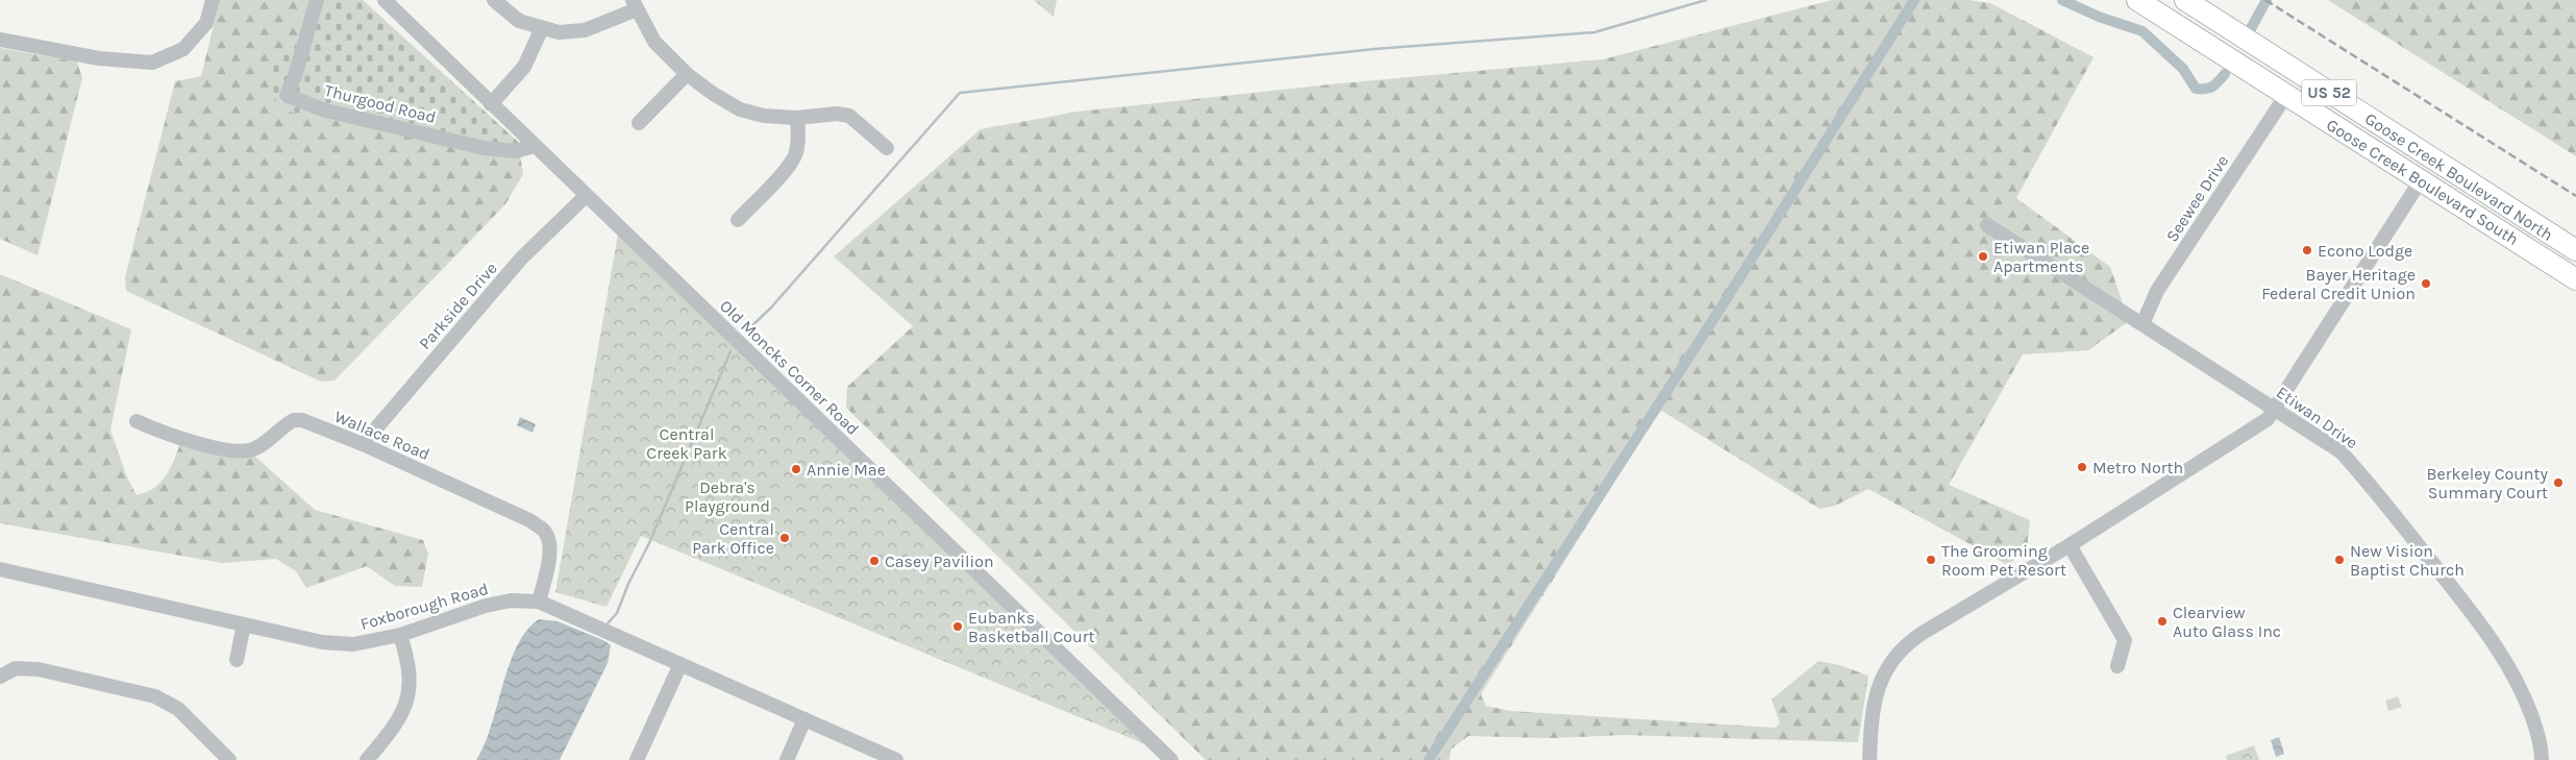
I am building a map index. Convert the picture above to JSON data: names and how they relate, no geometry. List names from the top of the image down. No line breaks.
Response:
{"streets":{"highway":["US 52","Goose Creek Boulevard North","Goose Creek Boulevard South"],"street":["Thurgood Road","Seewee Drive","Parkside Drive","Old Moncks Corner Road","Etiwan Drive","Wallace Road","Foxborough Road"]},"crossings":[["Thurgood Road","Old Moncks Corner Road"],["Goose Creek Boulevard South","Seewee Drive"],["Seewee Drive","Etiwan Drive"],["Parkside Drive","Old Moncks Corner Road"],["Parkside Drive","Wallace Road"],["Wallace Road","Foxborough Road"]],"parks":["Central Creek Park","Debra's Playground"],"places":["Econo Lodge","Etiwan Place Apartments","Bayer Heritage Federal Credit Union","Metro North","Annie Mae","Berkeley County Summary Court","Central Park Office","The Grooming Room Pet Resort","New Vision Baptist Church","Casey Pavilion","Clearview Auto Glass Inc","Eubanks Basketball Court"]}
